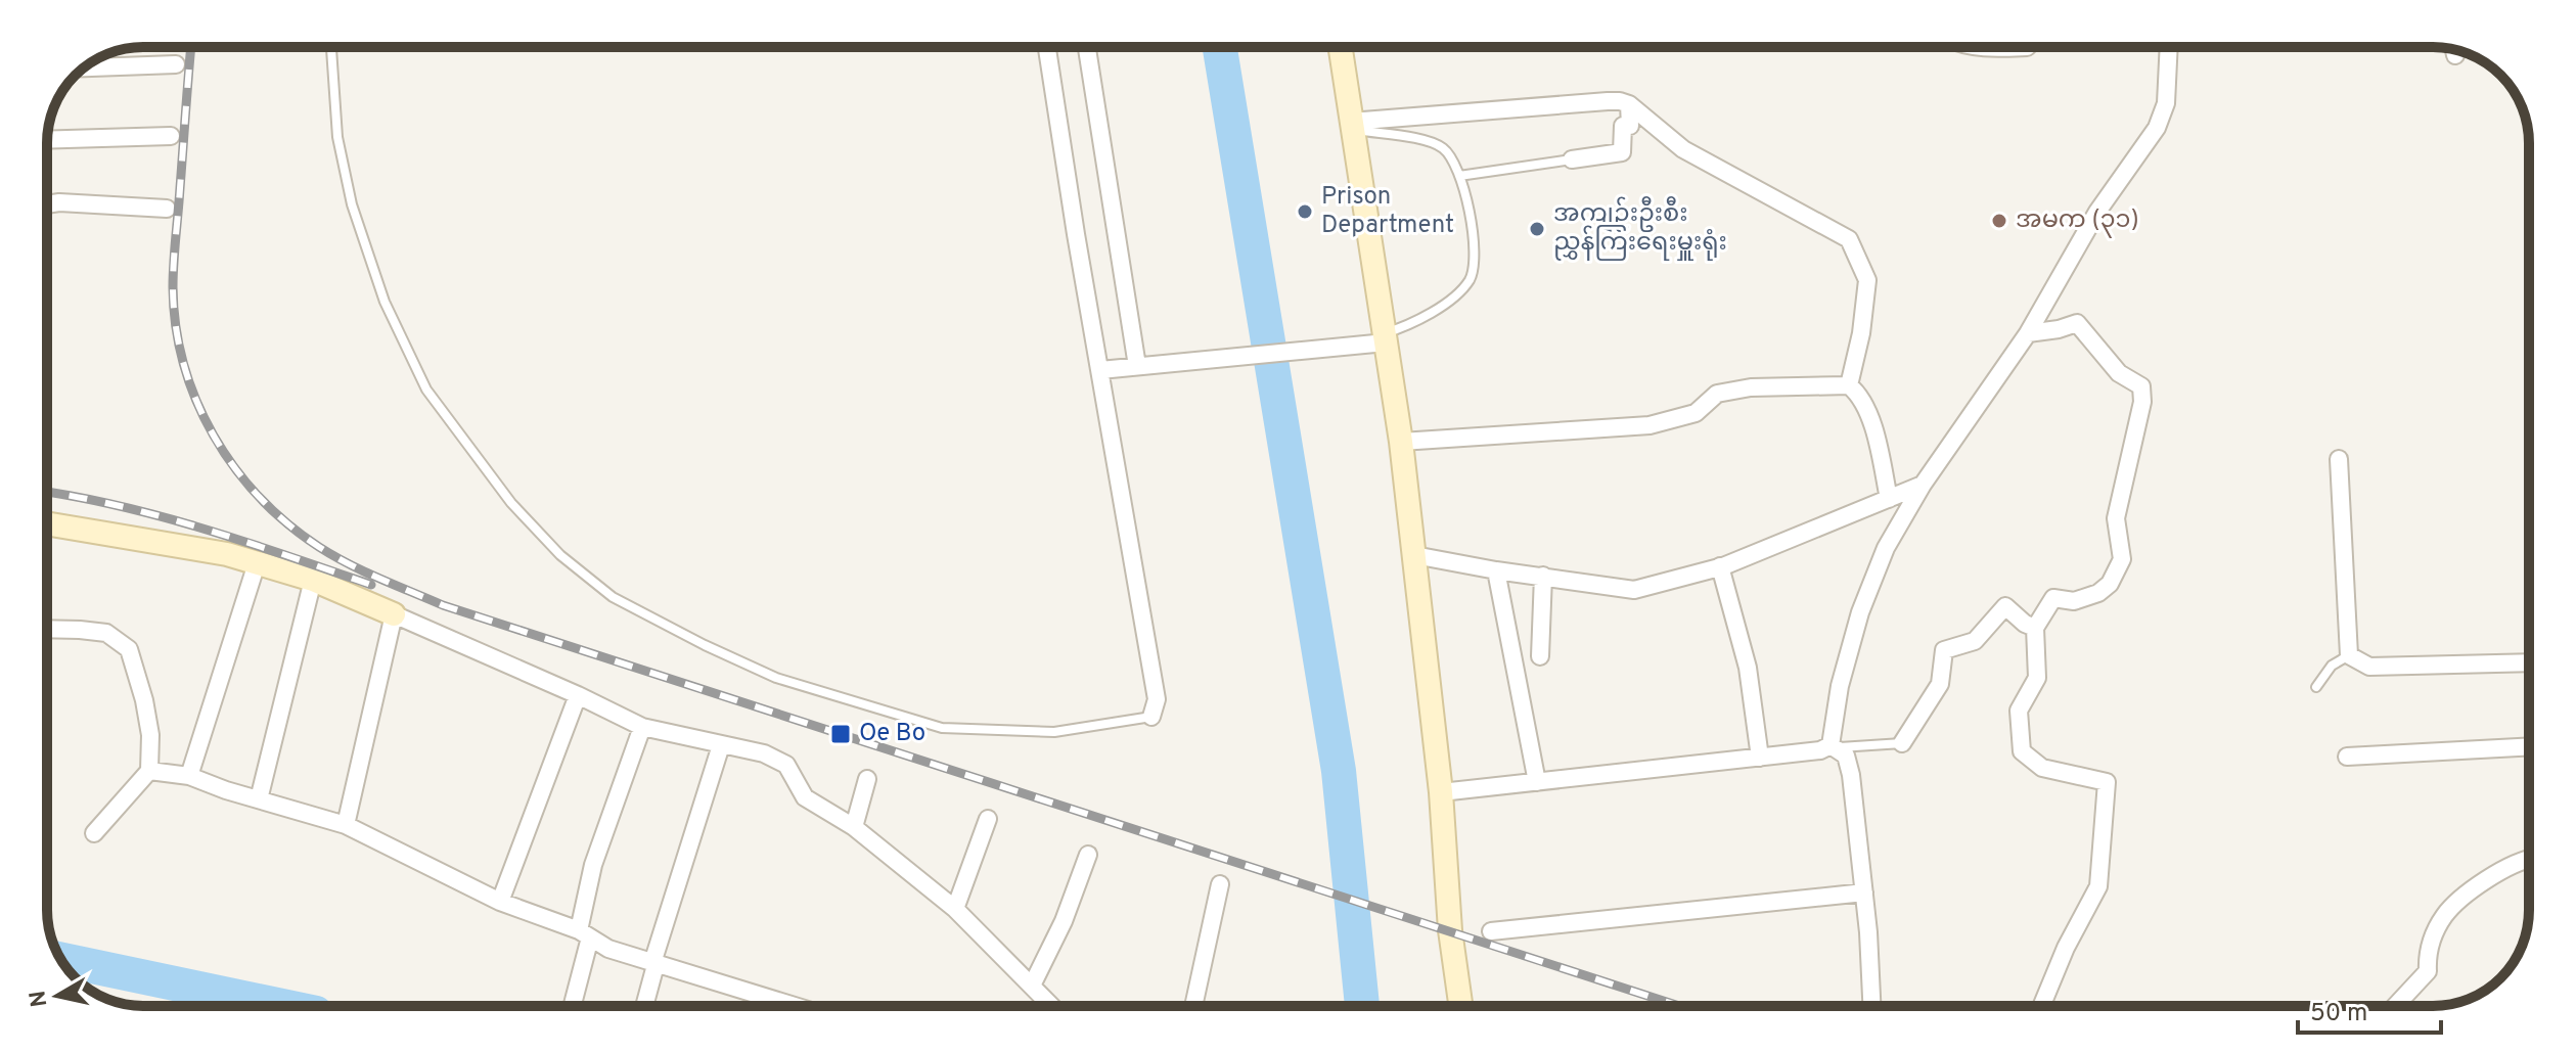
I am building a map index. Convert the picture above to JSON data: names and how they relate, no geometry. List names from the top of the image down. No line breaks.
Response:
{"places":{"other":["Prison Department","အမက (၃၁)","အကျဉ်းဦးစီး ညွှန်ကြးရေးမှူးရုံး"],"transit":["Oe Bo"]},"scale_bar":"50 m","north":"left"}
